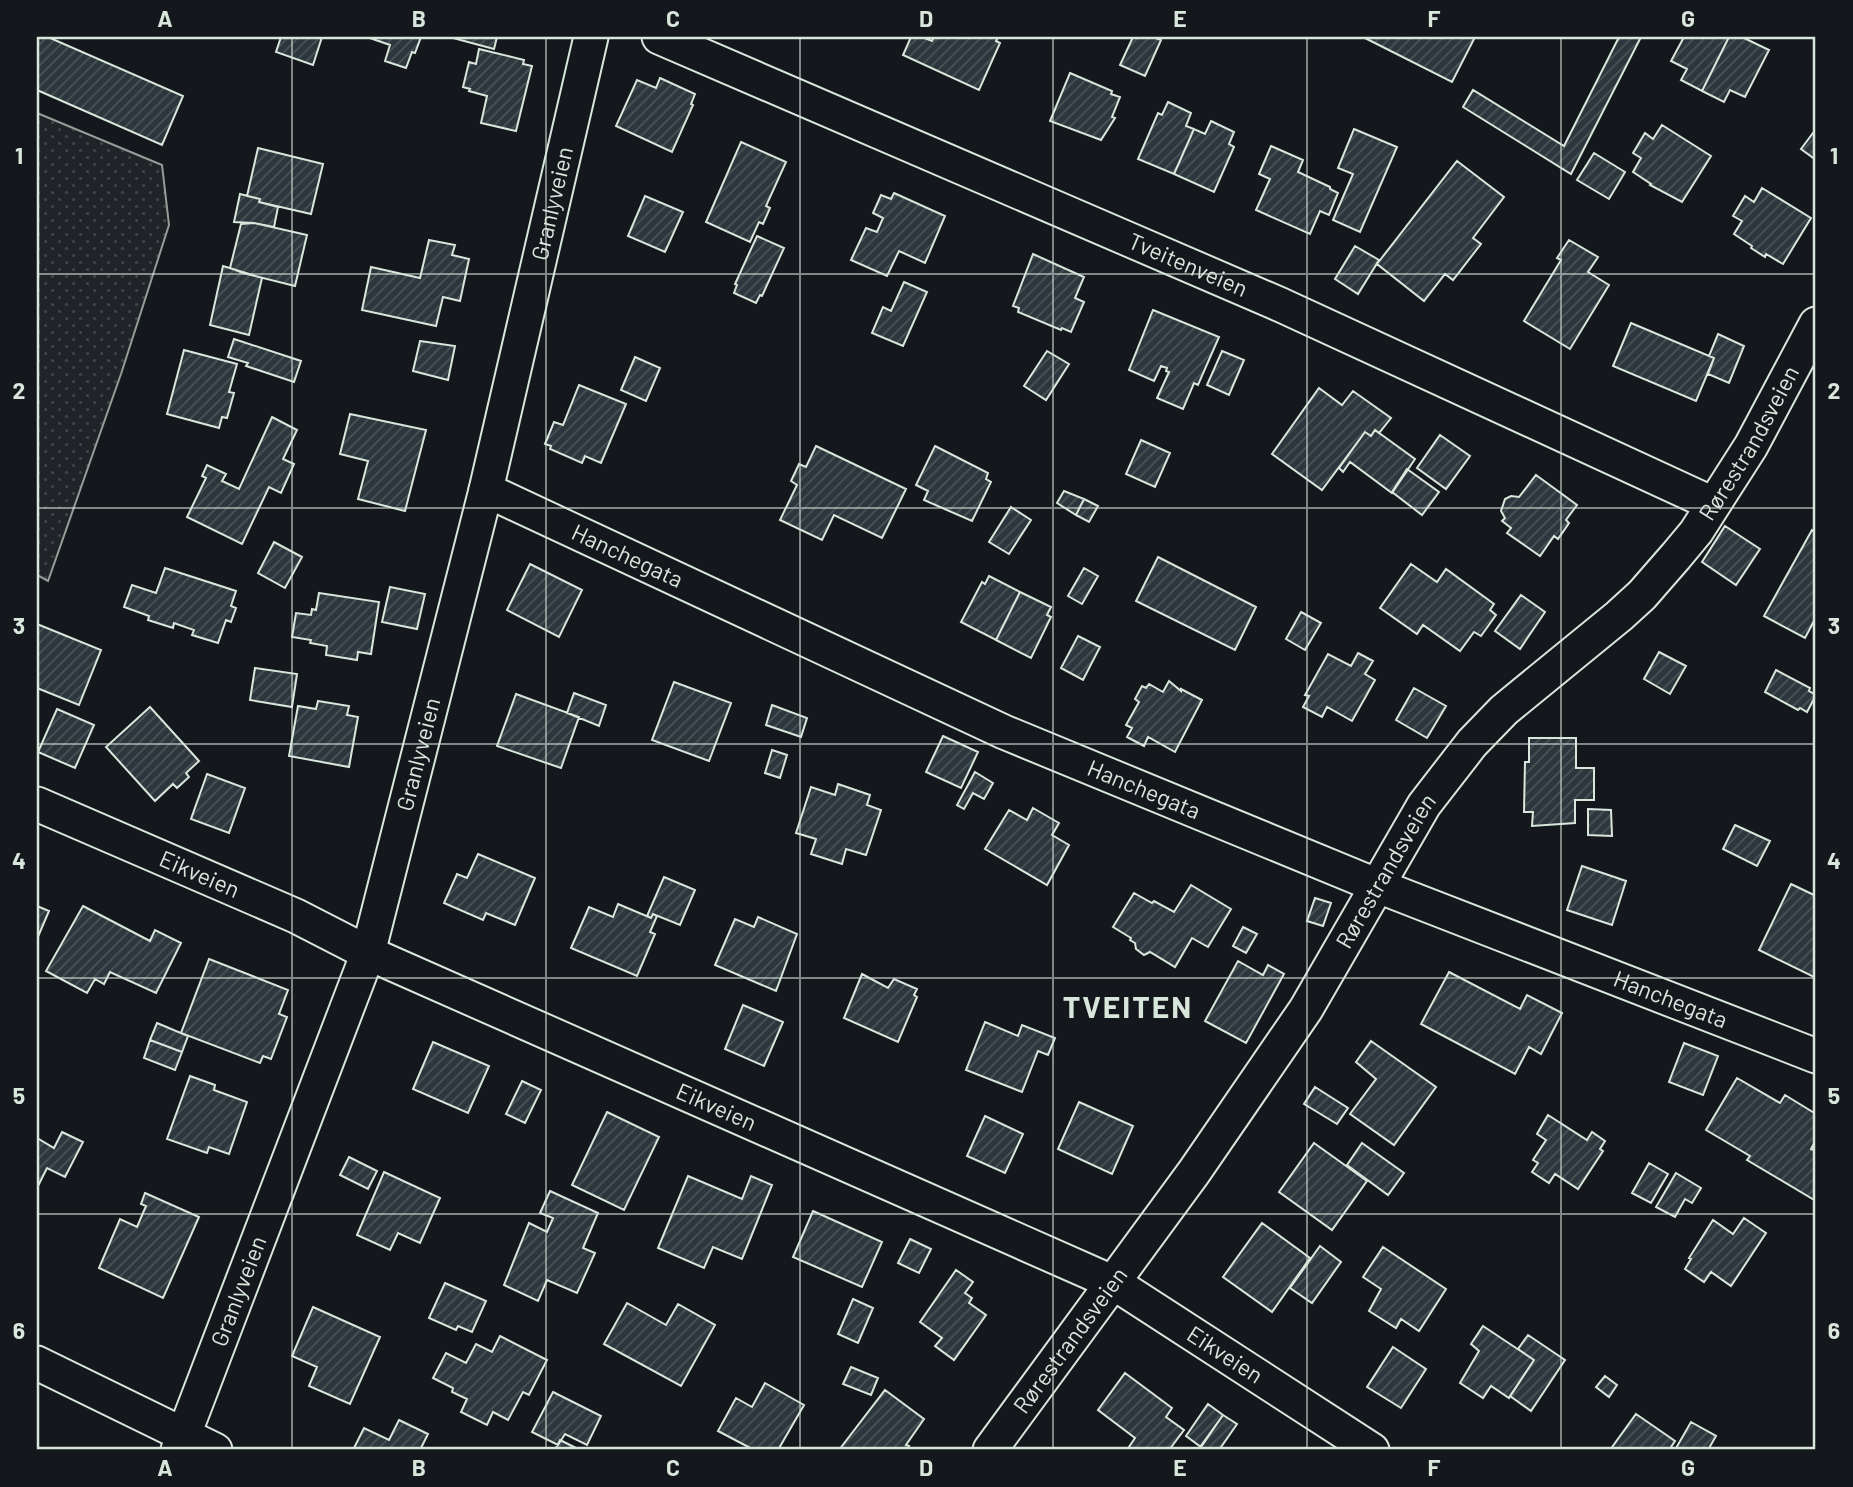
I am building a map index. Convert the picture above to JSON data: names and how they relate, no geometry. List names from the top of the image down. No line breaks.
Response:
{"streets":{"street":["Granlyveien","Tveitenveien","Rørestrandsveien","Hanchegata","Eikveien"]},"crossings":[["Granlyveien","Hanchegata"],["Granlyveien","Eikveien"],["Tveitenveien","Rørestrandsveien"],["Rørestrandsveien","Hanchegata"],["Rørestrandsveien","Eikveien"]],"districts":["TVEITEN"],"grid":{"columns":["A","B","C","D","E","F","G"],"rows":["1","2","3","4","5","6"]}}
